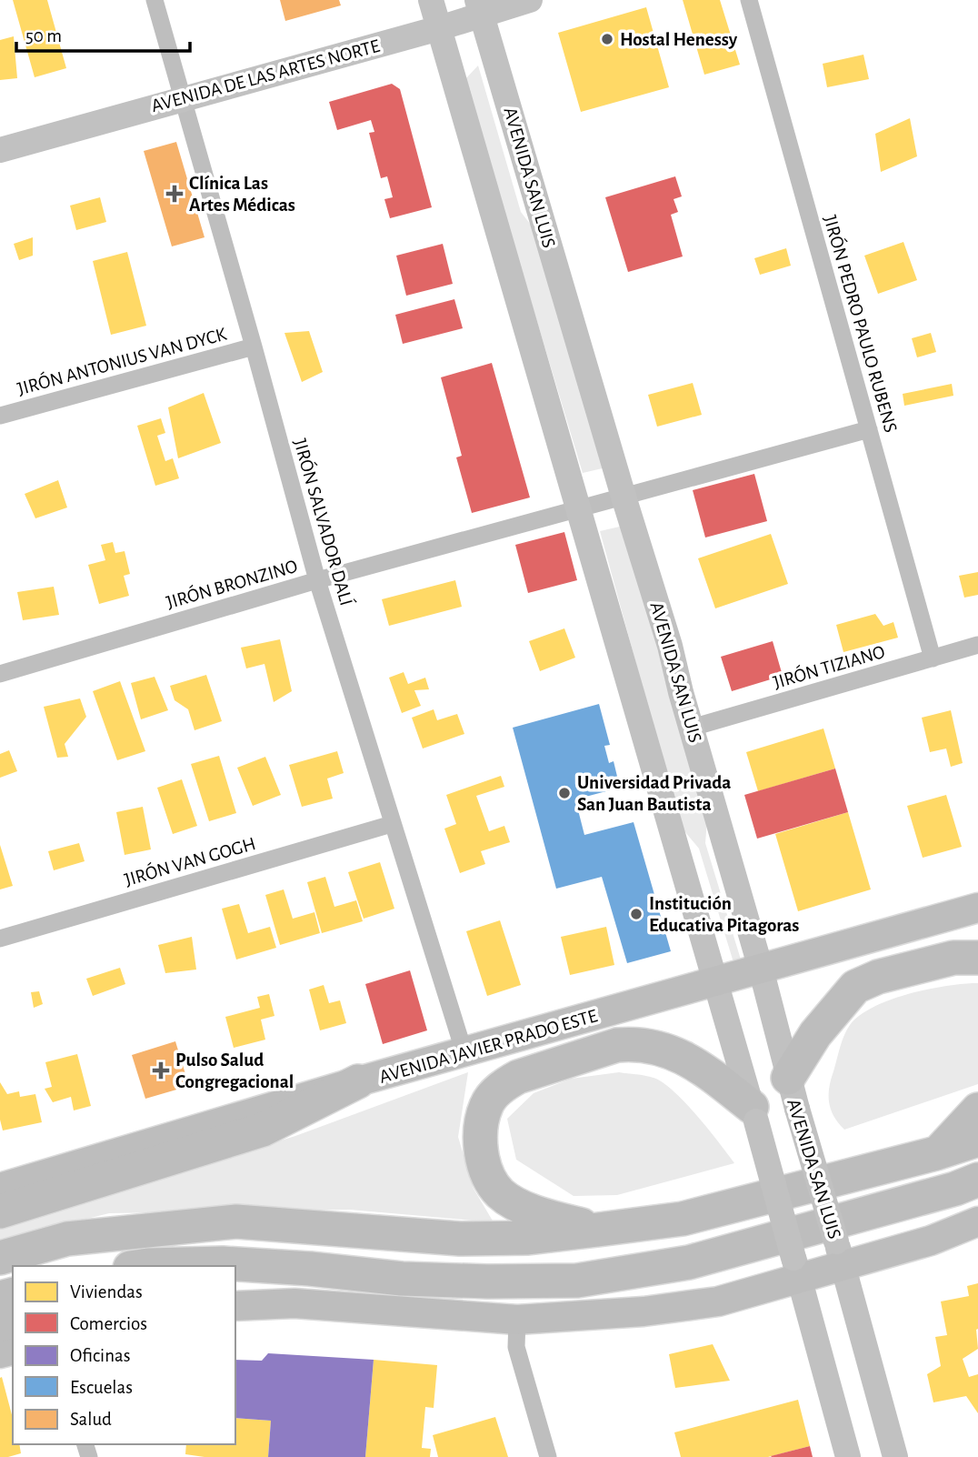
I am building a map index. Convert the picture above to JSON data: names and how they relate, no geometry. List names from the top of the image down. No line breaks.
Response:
{"streets":{"main road":["AVENIDA DE LAS ARTES NORTE","AVENIDA SAN LUIS","AVENIDA JAVIER PRADO ESTE"],"street":["JIRÓN PEDRO PAULO RUBENS","JIRÓN ANTONIUS VAN DYCK","JIRÓN SALVADOR DALÍ","JIRÓN BRONZINO","JIRÓN TIZIANO","JIRÓN VAN GOGH"]},"crossings":[["AVENIDA DE LAS ARTES NORTE","AVENIDA SAN LUIS"],["AVENIDA DE LAS ARTES NORTE","JIRÓN SALVADOR DALÍ"],["AVENIDA SAN LUIS","JIRÓN BRONZINO"],["AVENIDA SAN LUIS","JIRÓN TIZIANO"],["AVENIDA SAN LUIS","AVENIDA JAVIER PRADO ESTE"],["JIRÓN PEDRO PAULO RUBENS","JIRÓN BRONZINO"],["JIRÓN PEDRO PAULO RUBENS","JIRÓN TIZIANO"],["JIRÓN ANTONIUS VAN DYCK","JIRÓN SALVADOR DALÍ"],["JIRÓN SALVADOR DALÍ","JIRÓN BRONZINO"],["JIRÓN SALVADOR DALÍ","JIRÓN VAN GOGH"],["JIRÓN SALVADOR DALÍ","AVENIDA JAVIER PRADO ESTE"]],"places":{"other":["Hostal Henessy","Universidad Privada San Juan Bautista","Institución Educativa Pitagoras"],"health":["Clínica Las Artes Médicas","Pulso Salud Congregacional"]},"legend":["Viviendas","Comercios","Oficinas","Escuelas","Salud"],"scale_bar":"50 m"}
